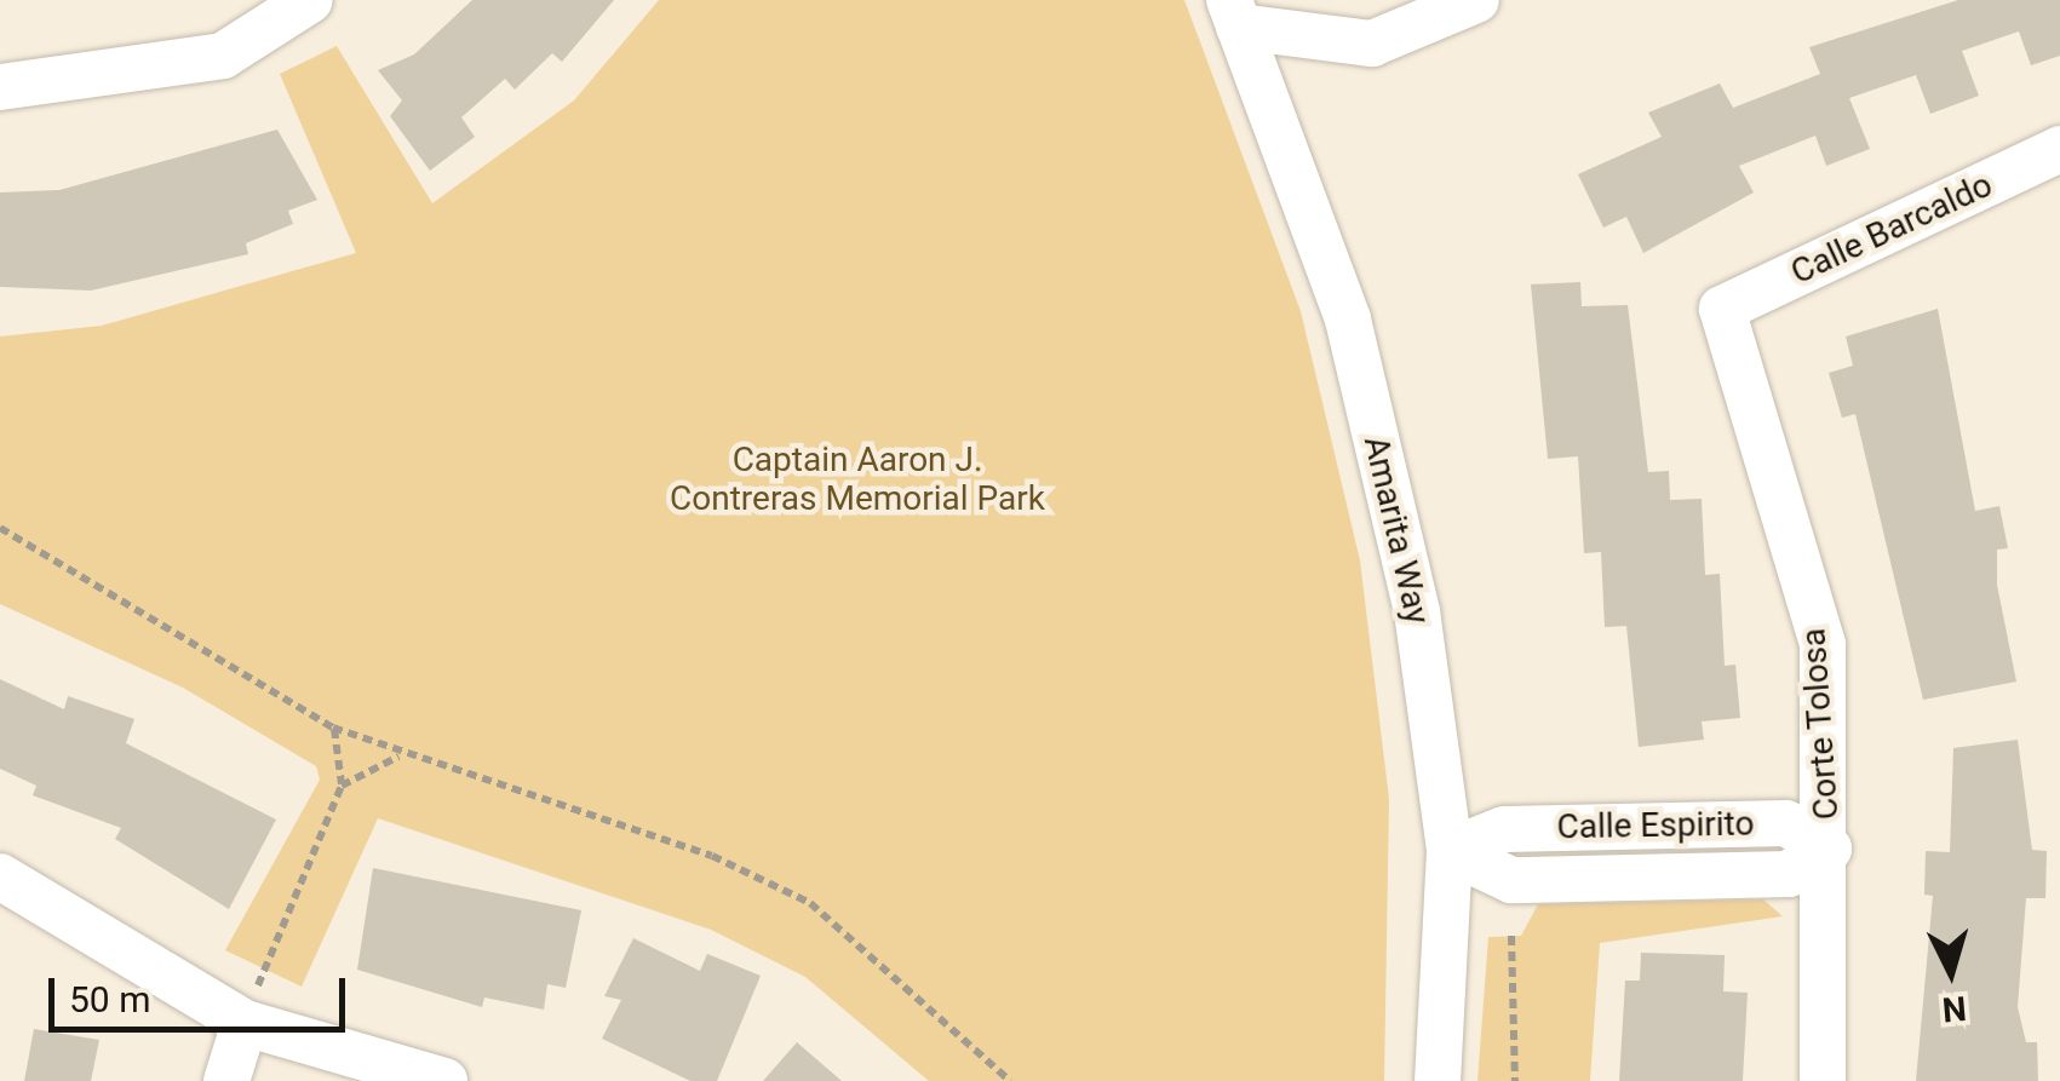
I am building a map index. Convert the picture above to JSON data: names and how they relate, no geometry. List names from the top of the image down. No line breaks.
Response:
{"streets":{"street":["Calle Barcaldo","Amarita Way","Corte Tolosa","Calle Espirito"]},"crossings":[["Calle Barcaldo","Corte Tolosa"],["Amarita Way","Calle Espirito"],["Corte Tolosa","Calle Espirito"]],"parks":["Captain Aaron J. Contreras Memorial Park"],"scale_bar":"50 m","north":"bottom"}
